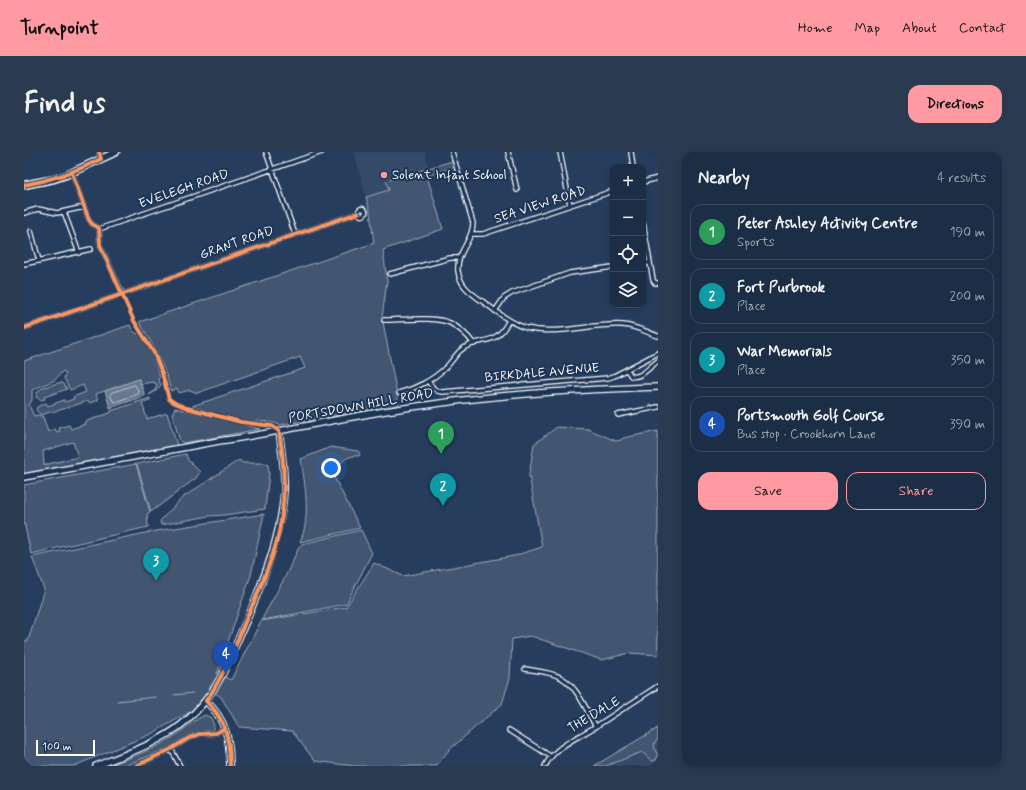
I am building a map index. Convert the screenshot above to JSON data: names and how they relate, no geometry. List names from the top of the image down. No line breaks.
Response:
{"streets":{"main road":["PORTSDOWN HILL ROAD"],"street":["EVELEGH ROAD","SEA VIEW ROAD","GRANT ROAD","BIRKDALE AVENUE","THE DALE"]},"places":["Solent Infant School"],"scale_bar":"100 m","page":{"header":"Turnpoint","nav":["Home","Map","About","Contact"],"buttons":["Directions",["Save","Share"]],"title":"Find us","heading":["Nearby","4 results"],"map_buttons":["+","−"],"list":[{"mark":"1","name":"Peter Ashley Activity Centre","note":"Sports","value":"190 m"},{"mark":"2","name":"Fort Purbrook","note":"Place","value":"200 m"},{"mark":"3","name":"War Memorials","note":"Place","value":"350 m"},{"mark":"4","name":"Portsmouth Golf Course","note":"Bus stop · Crookhorn Lane","value":"390 m"}],"pins":["1","2","3","4"],"scale":"100 m"}}
